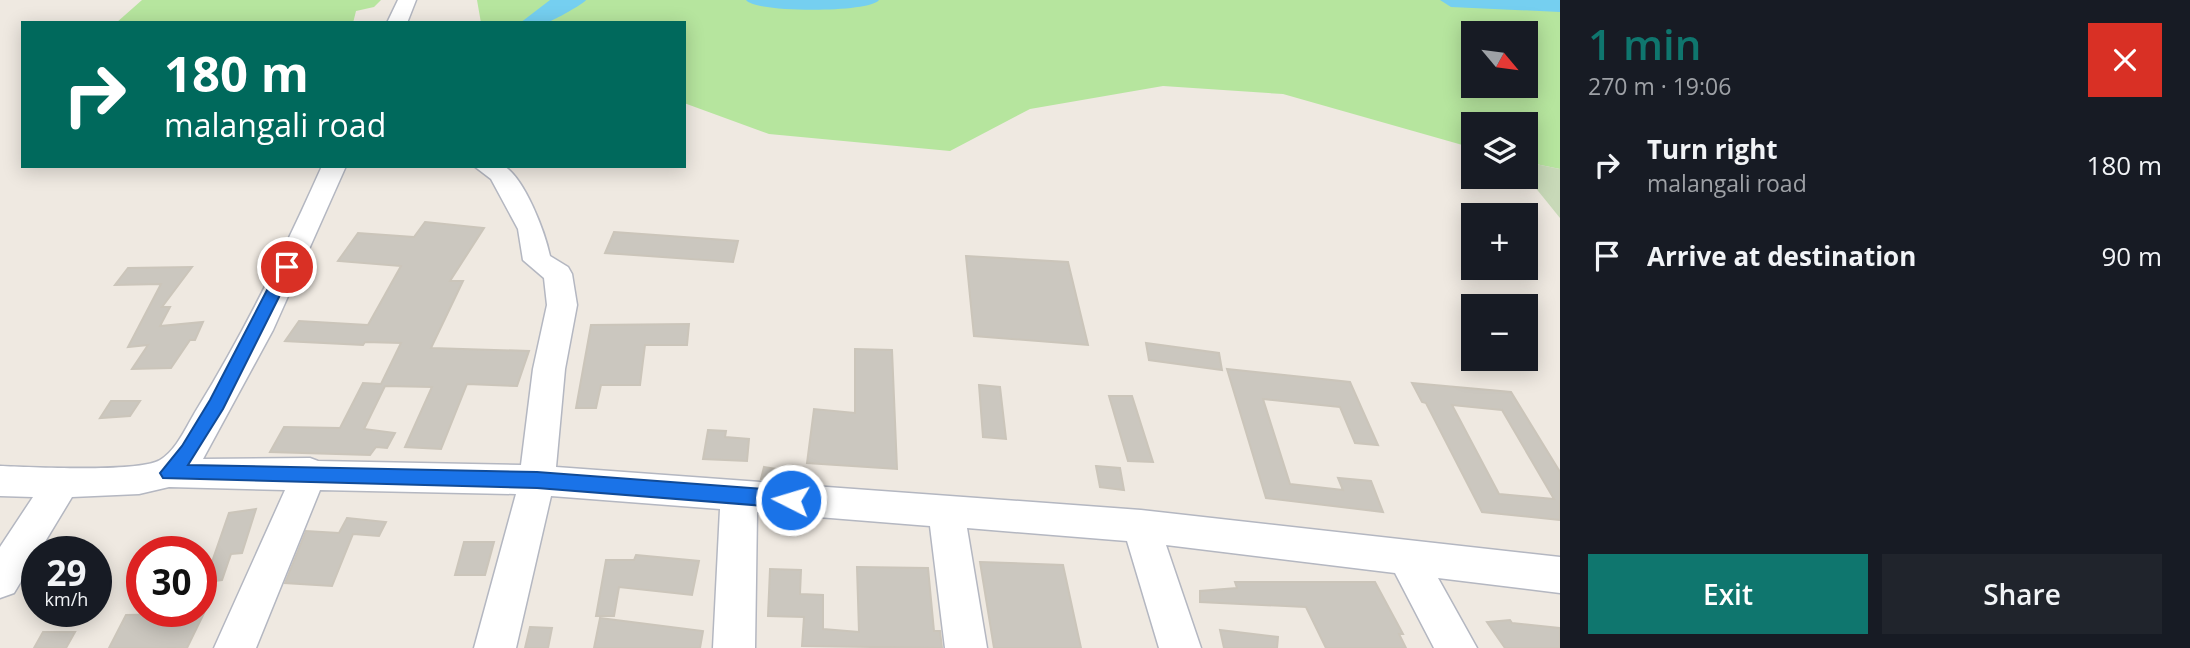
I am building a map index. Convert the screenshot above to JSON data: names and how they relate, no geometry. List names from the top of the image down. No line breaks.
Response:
{"north":"bottom right","page":{"heading":["1 min","270 m · 19:06"],"map_buttons":["+","−"],"turn":["180 m","malangali road"],"list":[{"name":"Turn right","note":"malangali road","value":"180 m"},{"name":"Arrive at destination","value":"90 m"}],"speed":"29 km/h","limit":"30","buttons":["Exit","Share"]}}
